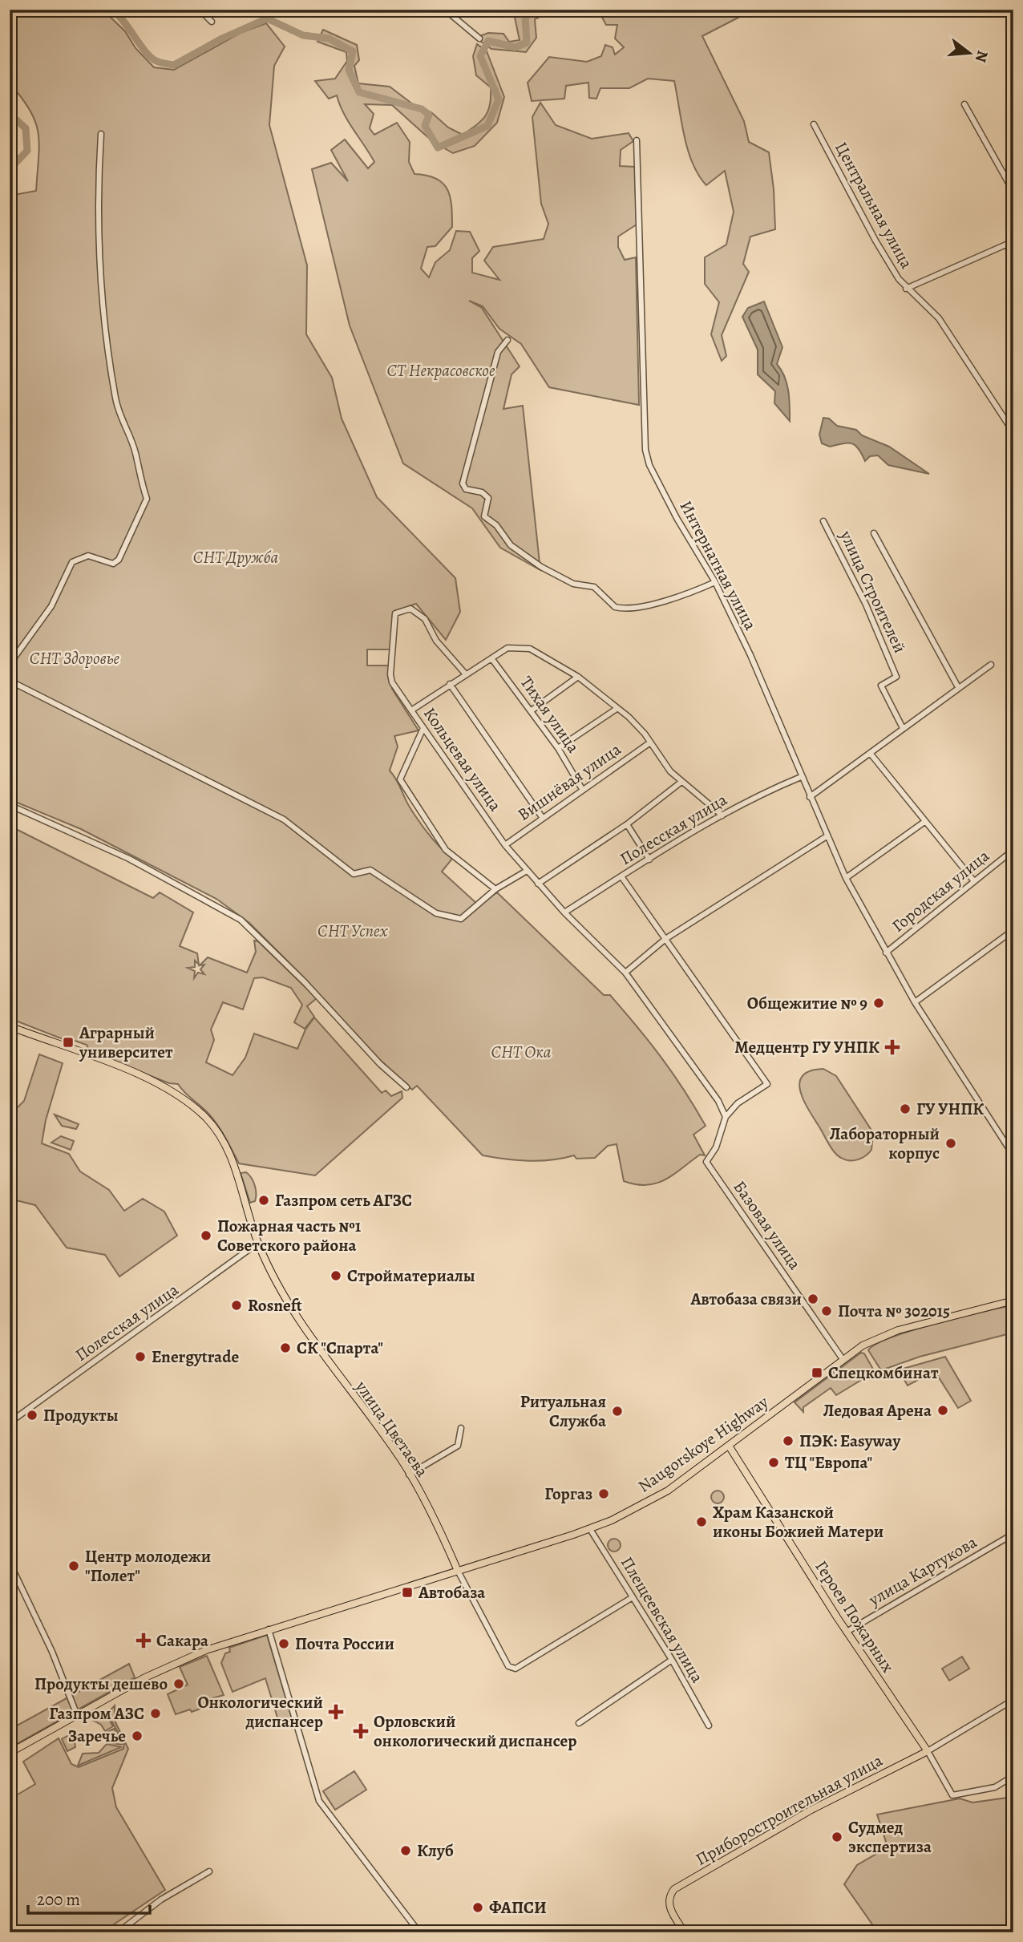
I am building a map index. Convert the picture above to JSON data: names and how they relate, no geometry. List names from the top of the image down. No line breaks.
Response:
{"streets":{"main road":["улица Цветаева","Naugorskoye Highway","Героев Пожарных","Приборостроительная улица"],"street":["Центральная улица","Интернатная улица","улица Строителей","Тихая улица","Кольцевая улица","Вишнёвая улица","Полесская улица","Городская улица","Базовая улица","улица Картукова","Плещеевская улица"]},"crossings":[["Интернатная улица","Полесская улица"],["Интернатная улица","Городская улица"],["Тихая улица","Кольцевая улица"],["Тихая улица","Вишнёвая улица"],["Кольцевая улица","Вишнёвая улица"],["Кольцевая улица","Полесская улица"],["Кольцевая улица","Базовая улица"],["Полесская улица","улица Цветаева"],["Базовая улица","Naugorskoye Highway"],["улица Цветаева","Naugorskoye Highway"],["улица Цветаева","Плещеевская улица"],["Naugorskoye Highway","Героев Пожарных"],["Naugorskoye Highway","Плещеевская улица"],["улица Картукова","Героев Пожарных"],["Героев Пожарных","Приборостроительная улица"]],"parks":["СТ Некрасовское","СНТ Дружба","СНТ Здоровье","СНТ Успех","СНТ Ока"],"places":{"other":["Общежитие № 9","ГУ УНПК","Лабораторный корпус","Газпром сеть АГЗС","Пожарная часть №1 Советского района","Стройматериалы","Автобаза связи","Rosneft","Почта № 302015","СК \"Спарта\"","Energytrade","Ледовая Арена","Ритуальная Служба","Продукты","ПЭК: Easyway","ТЦ \"Европа\"","Горгаз","Храм Казанской иконы Божией Матери","Центр молодежи \"Полет\"","Почта России","Продукты дешево","Газпром АЗС","Заречье","Судмед экспертиза","Клуб","ФАПСИ"],"transit":["Аграрный университет","Спецкомбинат","Автобаза"],"health":["Медцентр ГУ УНПК","Сакара","Онкологический диспансер","Орловский онкологический диспансер"]},"scale_bar":"200 m","north":"right"}
